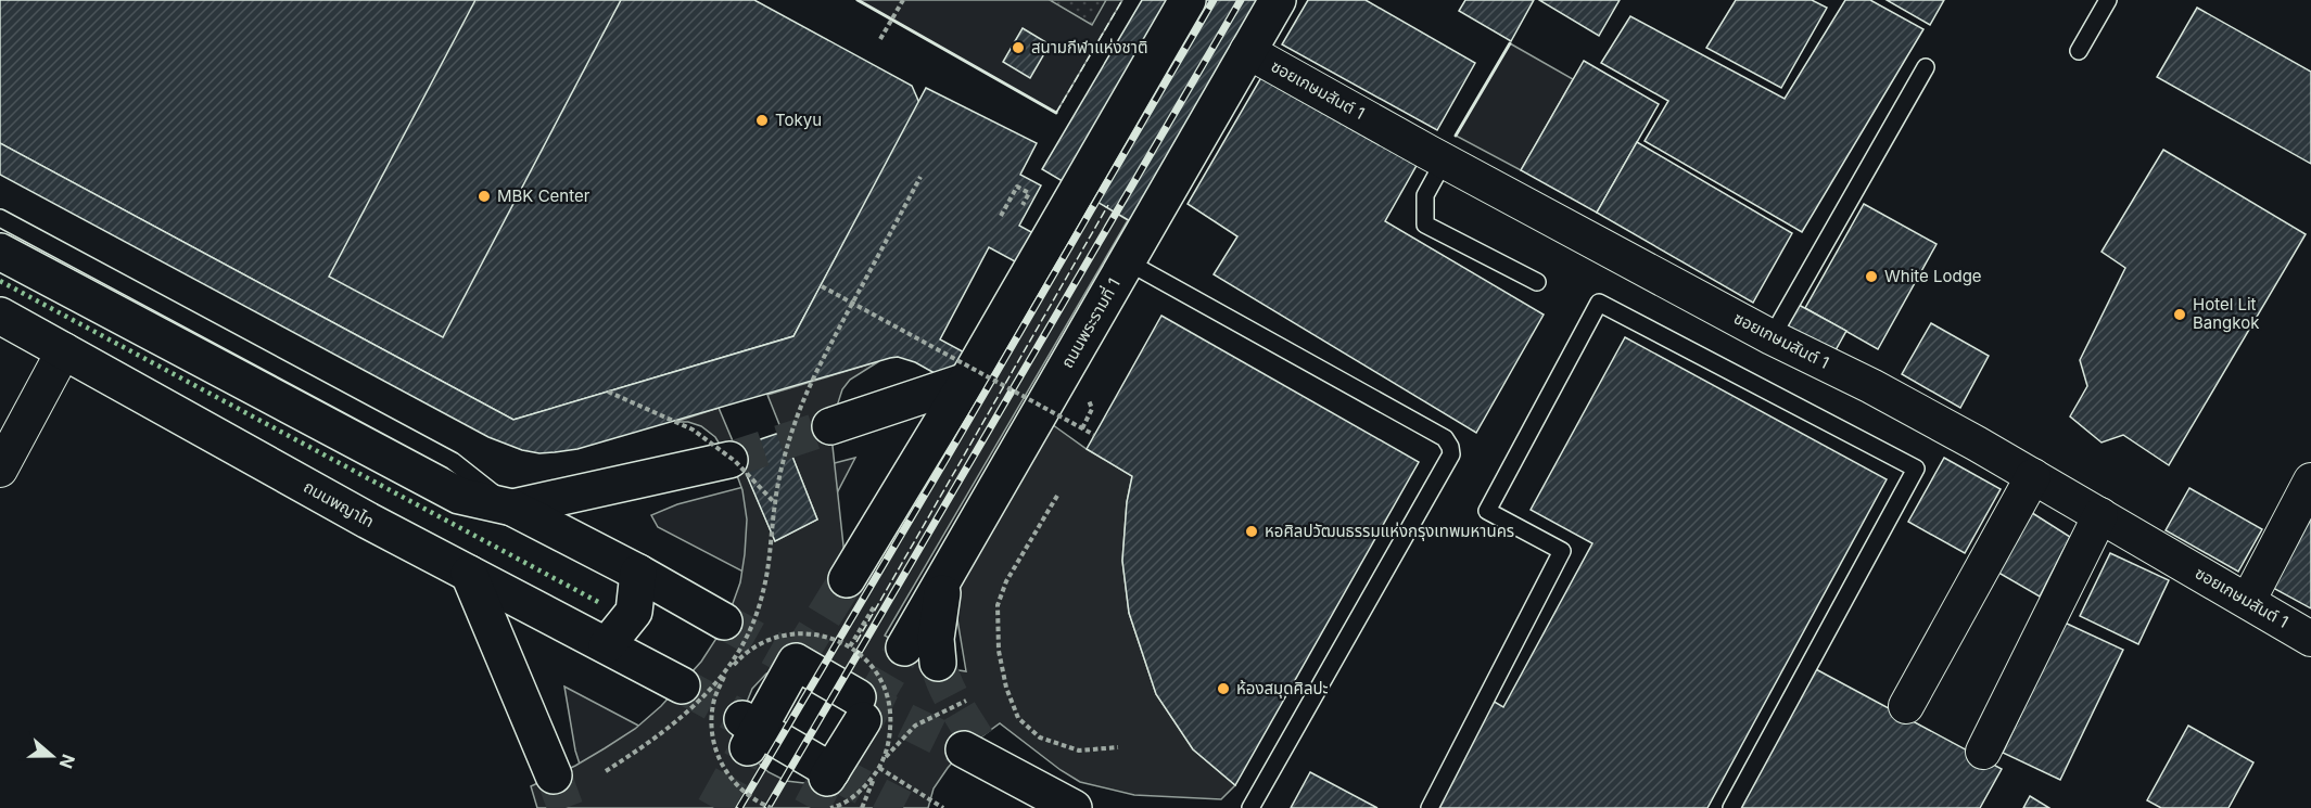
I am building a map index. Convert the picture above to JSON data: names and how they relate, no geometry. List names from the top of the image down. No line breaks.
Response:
{"streets":{"main road":["ถนนพระรามที่ 1","ถนนพญาไท"],"street":["ซอยเกษมสันต์ 1"]},"crossings":[["ซอยเกษมสันต์ 1","ถนนพระรามที่ 1"]],"places":["สนามกีฬาแห่งชาติ","Tokyu","MBK Center","White Lodge","Hotel Lit Bangkok","หอศิลปวัฒนธรรมแห่งกรุงเทพมหานคร","ห้องสมุดศิลปะ"],"north":"right"}
